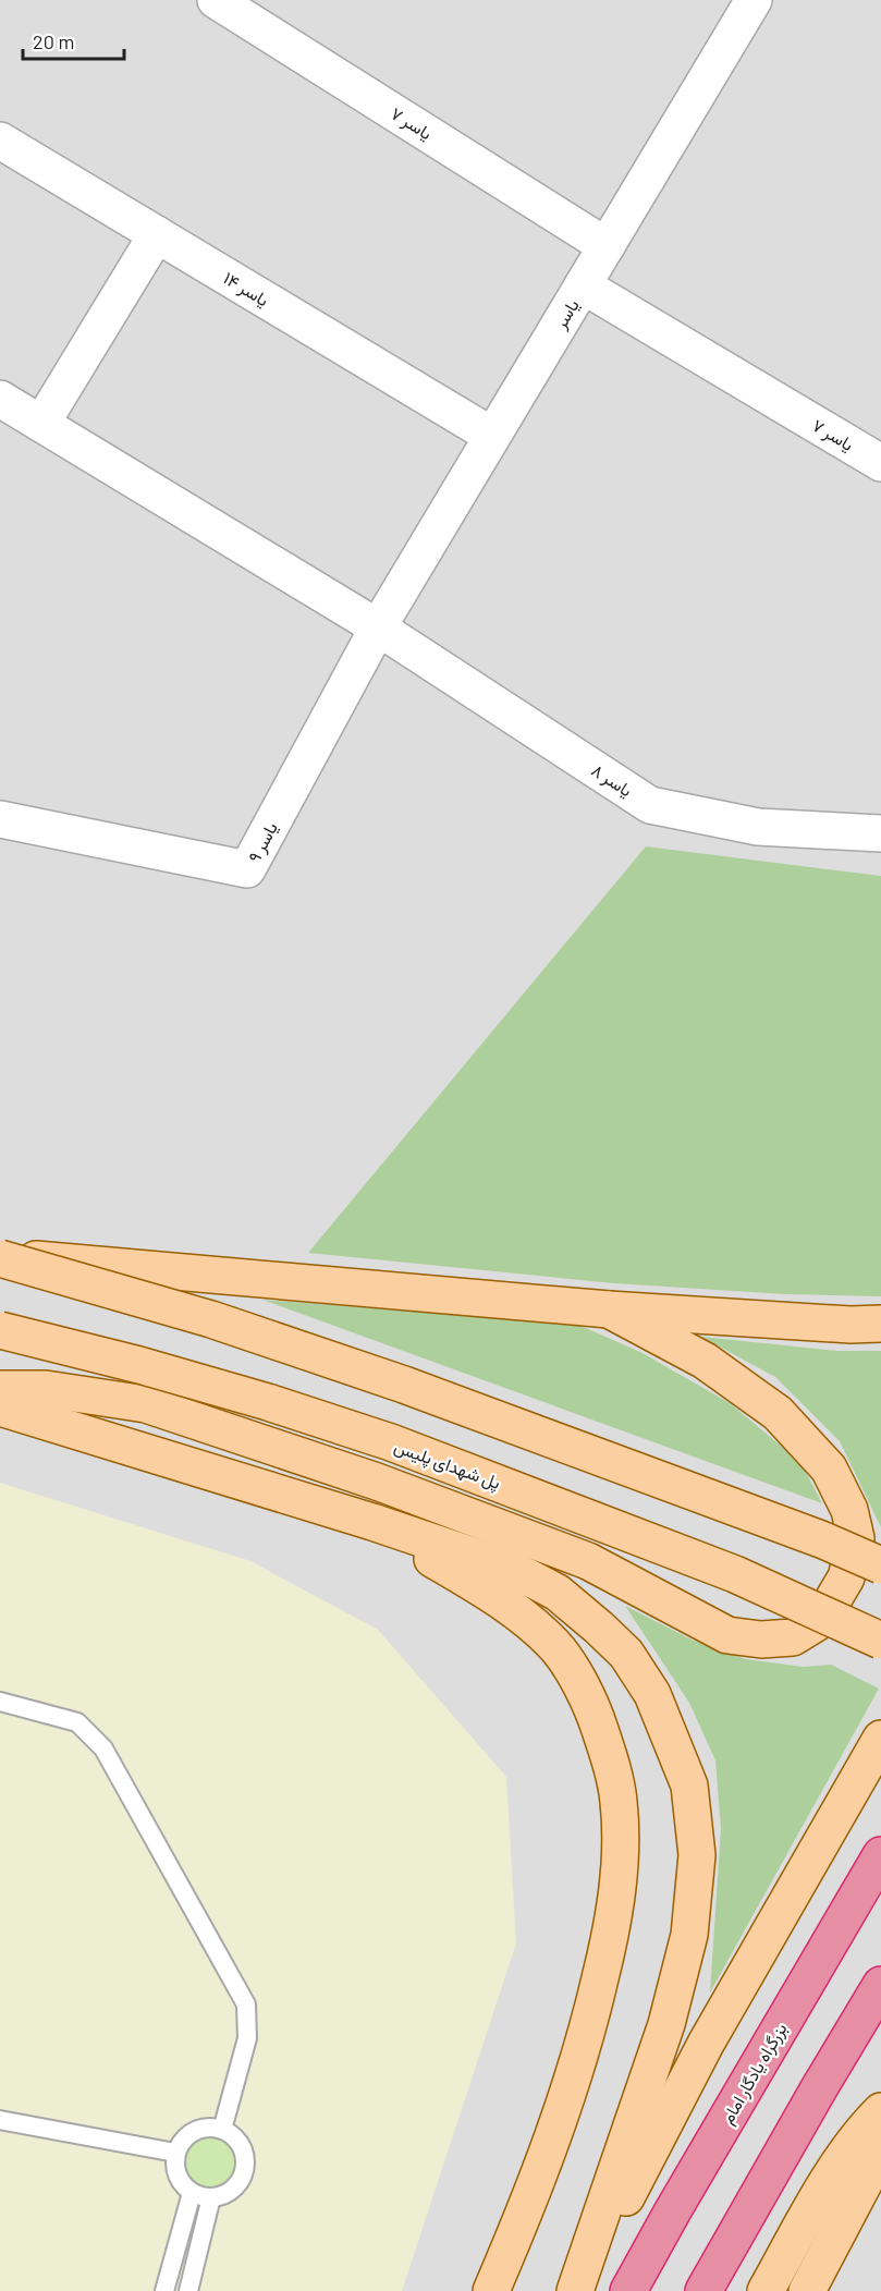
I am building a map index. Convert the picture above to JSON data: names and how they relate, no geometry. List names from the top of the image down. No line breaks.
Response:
{"streets":{"highway":["بزرگراه یادگار امام"],"main road":["پل شهدای پلیس"],"street":["یاسر ۷","یاسر ۱۴","یاسر","یاسر ۸","یاسر ۹"]},"crossings":[["یاسر ۷","یاسر"],["یاسر ۱۴","یاسر"],["یاسر","یاسر ۸"],["یاسر","یاسر ۹"],["یاسر ۸","یاسر ۹"]],"scale_bar":"20 m"}
